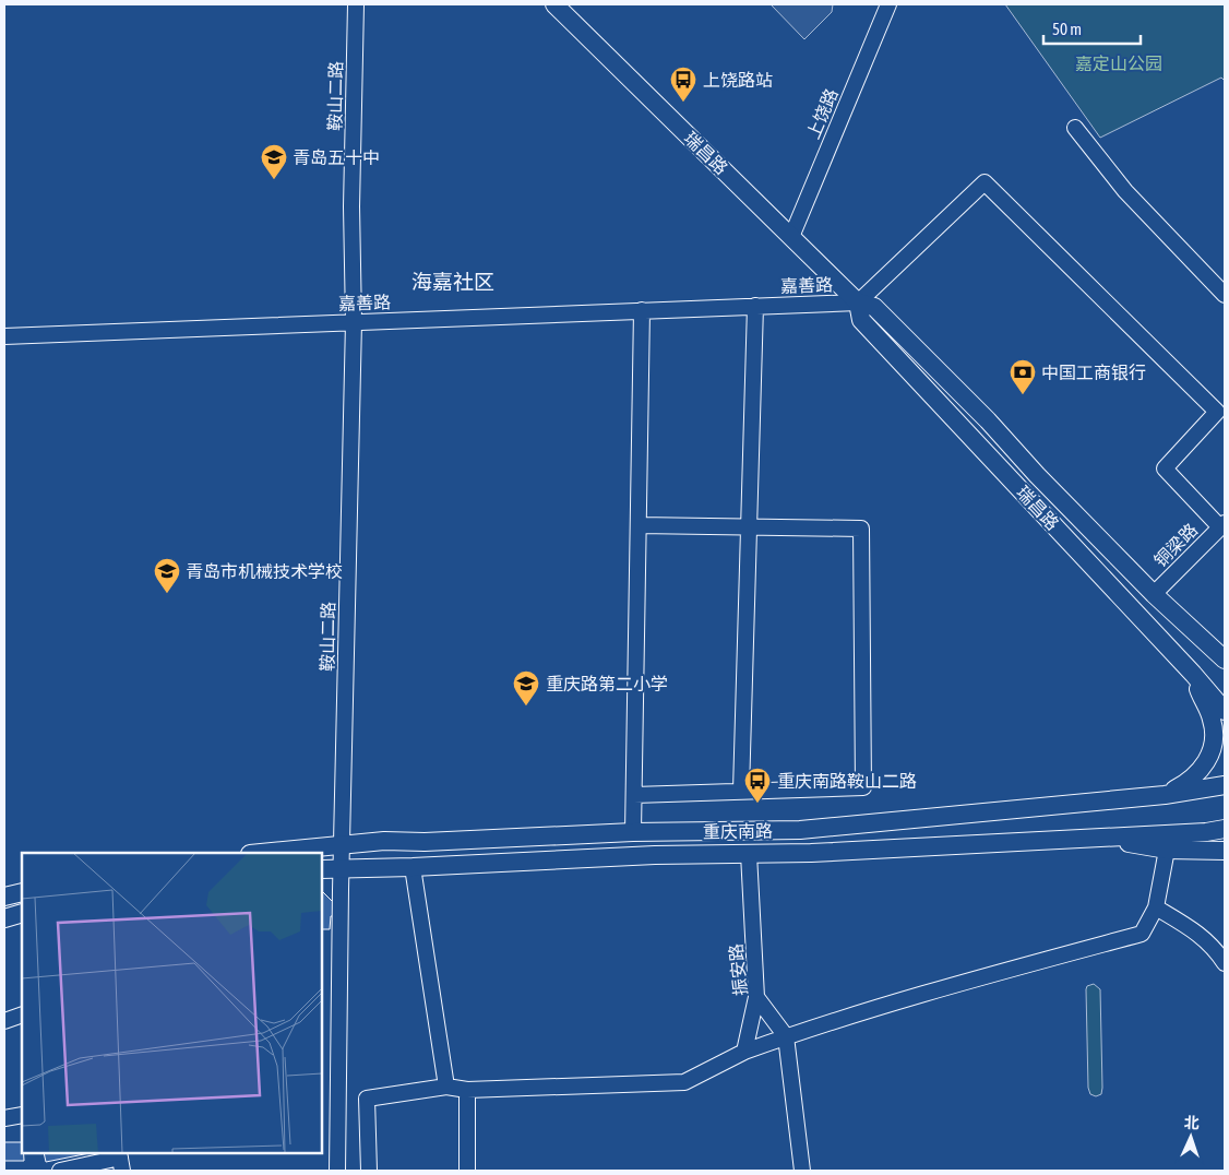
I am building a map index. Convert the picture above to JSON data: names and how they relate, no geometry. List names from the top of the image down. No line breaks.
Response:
{"streets":{"main road":["瑞昌路","重庆南路"],"street":["鞍山二路","上饶路","嘉善路","铜梁路","振安路"]},"crossings":[["鞍山二路","嘉善路"],["鞍山二路","重庆南路"],["上饶路","瑞昌路"],["瑞昌路","嘉善路"],["瑞昌路","铜梁路"],["重庆南路","振安路"]],"districts":["海嘉社区"],"parks":["嘉定山公园"],"places":{"bus stop":["上饶路站","重庆南路鞍山二路"],"school or university":["青岛五十中","青岛市机械技术学校","重庆路第二小学"],"bank":["中国工商银行"]},"scale_bar":"50 m","north":"top"}
